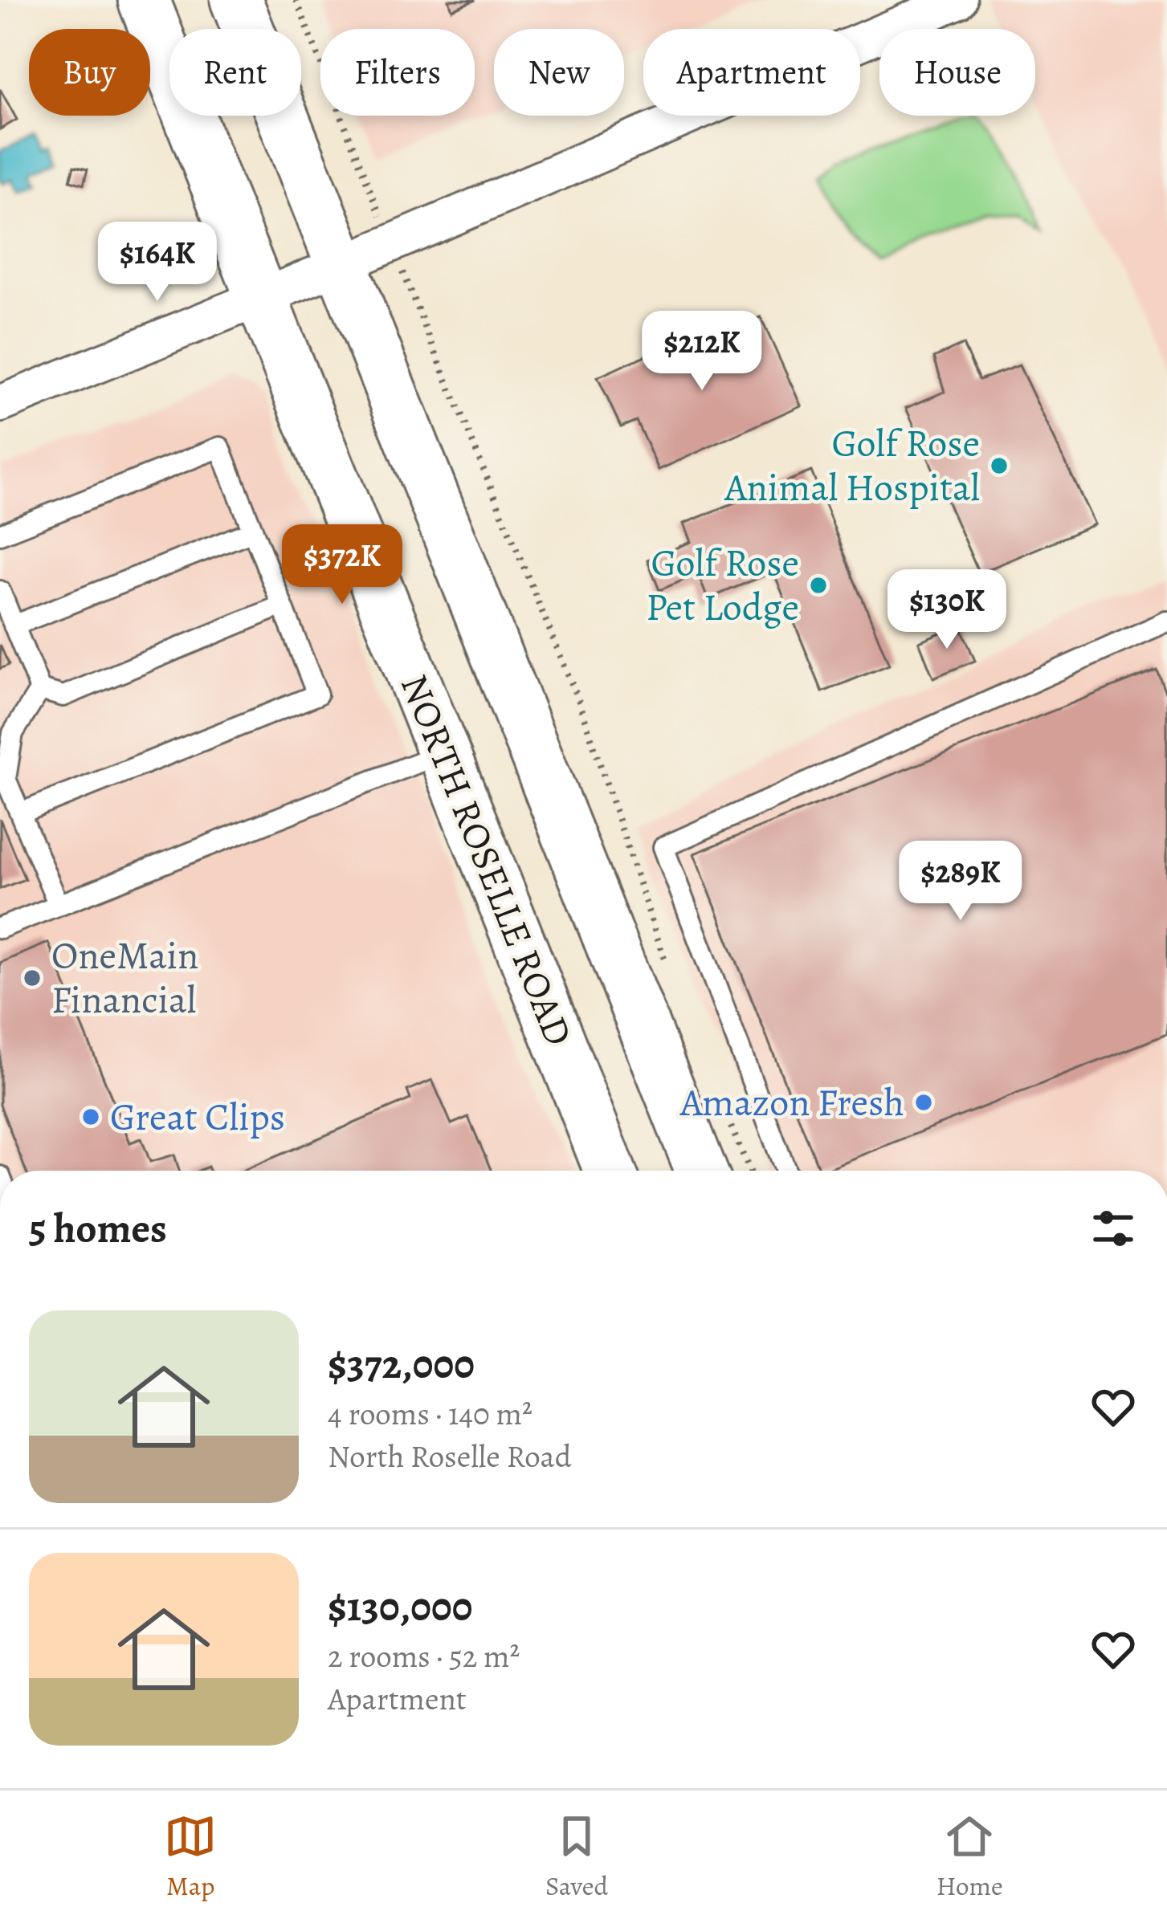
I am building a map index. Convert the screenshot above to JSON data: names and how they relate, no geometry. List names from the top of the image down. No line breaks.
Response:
{"streets":{"main road":["NORTH ROSELLE ROAD"]},"places":["Golf Rose Animal Hospital","Golf Rose Pet Lodge","OneMain Financial","Amazon Fresh","Great Clips"],"page":{"chip":["Buy","Rent","Filters","New","Apartment","House"],"price":["$164K","$212K","$372K","$130K","$289K"],"heading":"5 homes","list":[{"name":"$372,000","note":"4 rooms · 140 m² · North Roselle Road"},{"name":"$130,000","note":"2 rooms · 52 m² · Apartment"}],"tabs":["Map","Saved","Home"]}}
